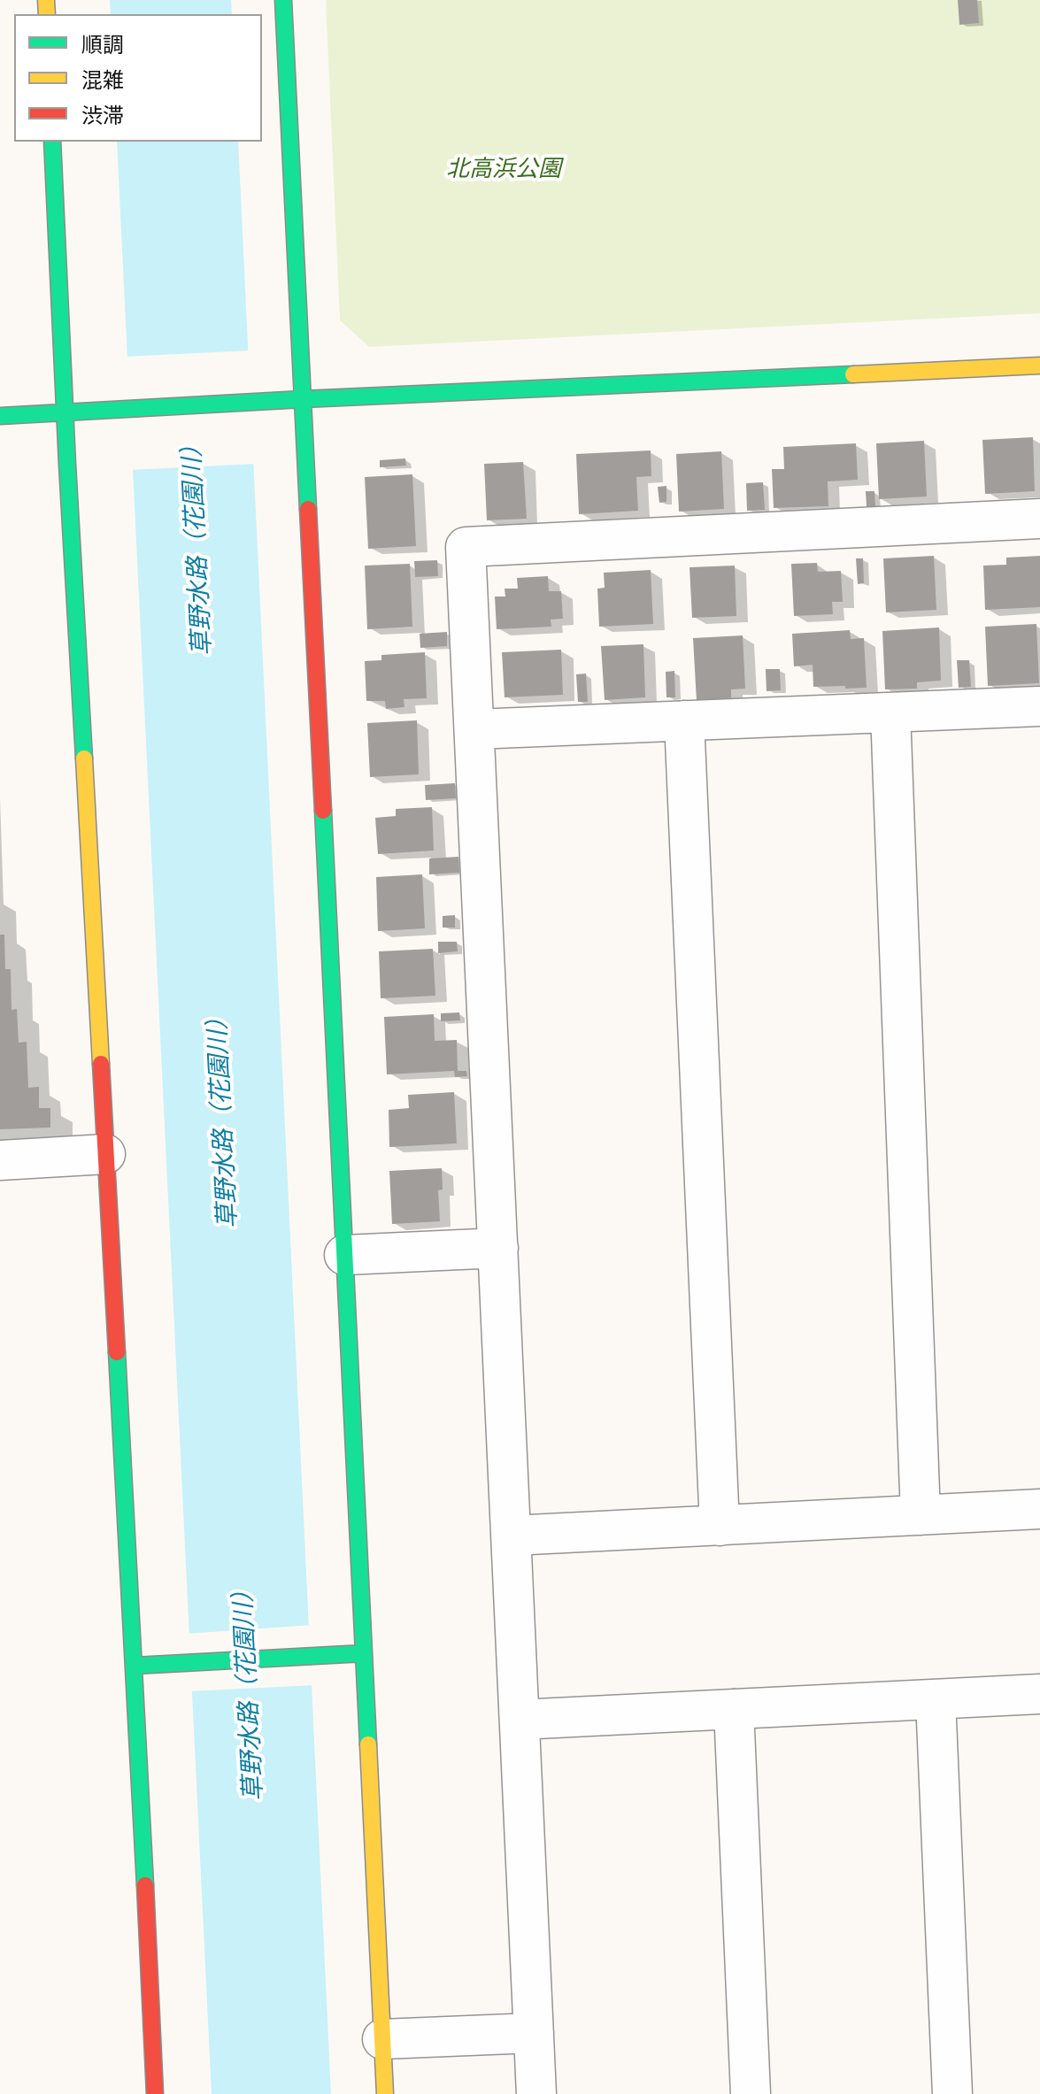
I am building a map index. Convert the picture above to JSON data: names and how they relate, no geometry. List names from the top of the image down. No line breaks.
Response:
{"water":["草野水路（花園川）"],"parks":["北高浜公園"],"legend":["順調","混雑","渋滞"]}
